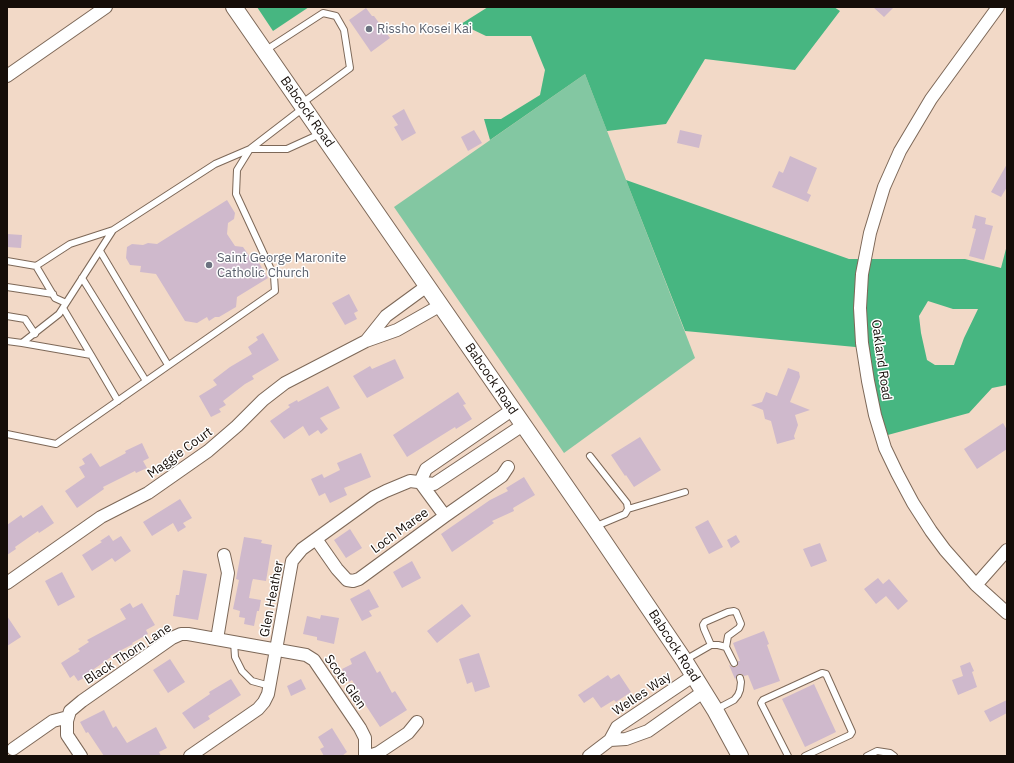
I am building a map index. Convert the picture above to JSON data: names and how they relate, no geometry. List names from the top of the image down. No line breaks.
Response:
{"streets":{"main road":["Babcock Road"],"street":["Oakland Road","Maggie Court","Loch Maree","Glen Heather","Black Thorn Lane","Scots Glen","Welles Way"]},"crossings":[["Babcock Road","Maggie Court"],["Babcock Road","Glen Heather"],["Babcock Road","Welles Way"],["Loch Maree","Glen Heather"],["Glen Heather","Black Thorn Lane"],["Glen Heather","Scots Glen"],["Black Thorn Lane","Scots Glen"]],"places":["Rissho Kosei Kai","Saint George Maronite Catholic Church"]}
